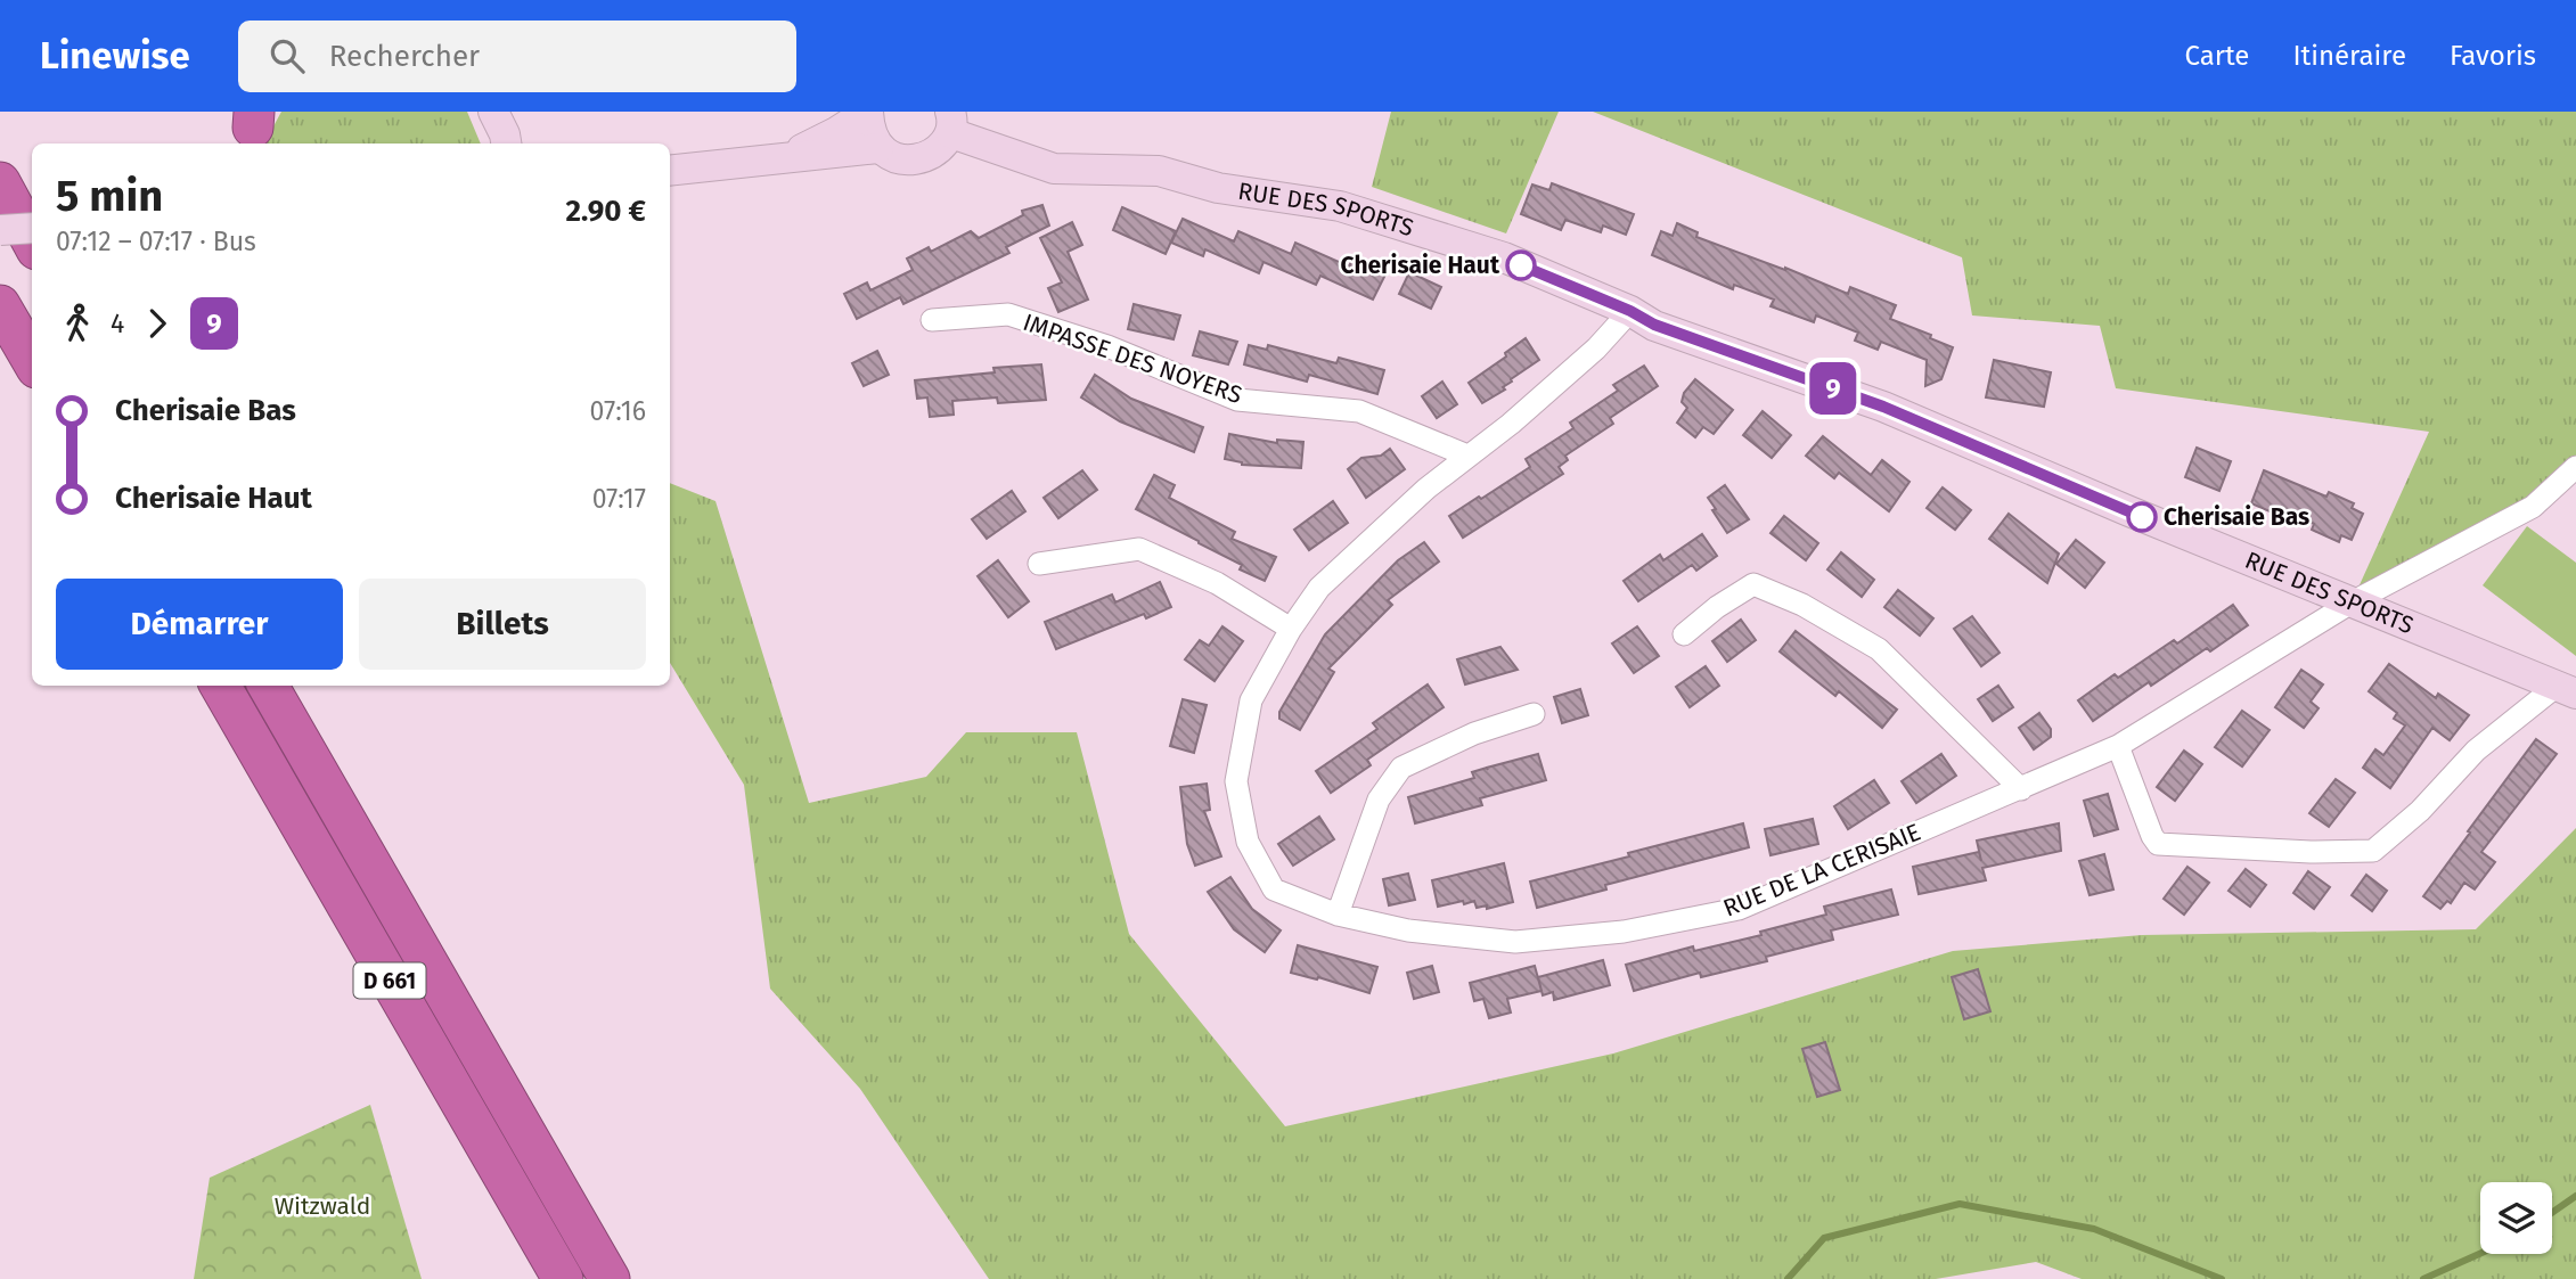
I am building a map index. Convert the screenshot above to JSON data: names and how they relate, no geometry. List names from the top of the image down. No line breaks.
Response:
{"streets":{"highway":["D 661"],"street":["RUE DES SPORTS","IMPASSE DES NOYERS","RUE DE LA CERISAIE"]},"crossings":[["RUE DES SPORTS","RUE DE LA CERISAIE"],["IMPASSE DES NOYERS","RUE DE LA CERISAIE"]],"parks":["Witzwald"],"places":["Cherisaie Haut","Cherisaie Bas"],"lines":["bus line 9"],"page":{"header":"Linewise","search":"Rechercher","nav":["Carte","Itinéraire","Favoris"],"on_map":"9","heading":["5 min","07:12 – 07:17 · Bus","2.90 €"],"legs":["4","9"],"list":[{"name":"Cherisaie Bas","value":"07:16"},{"name":"Cherisaie Haut","value":"07:17"}],"buttons":["Démarrer","Billets"]}}
